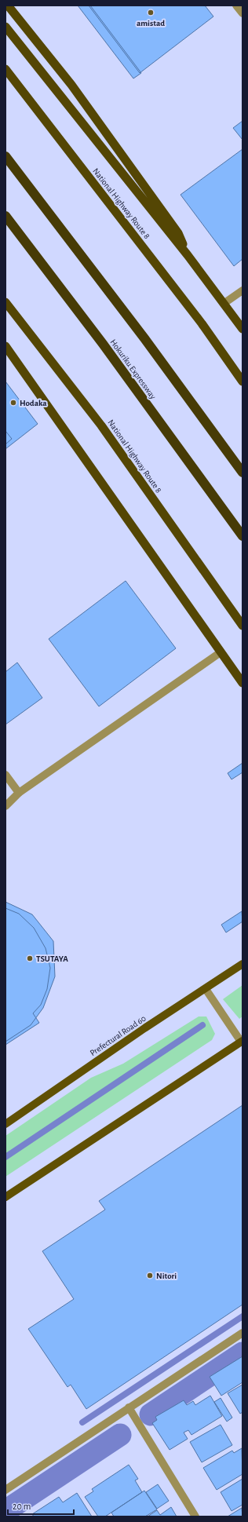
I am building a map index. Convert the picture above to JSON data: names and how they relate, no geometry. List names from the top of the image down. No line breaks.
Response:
{"streets":{"highway":["National Highway Route 8","Hokuriku Expressway"],"main road":["Prefectural Road 60"]},"places":["amistad","Hodaka","TSUTAYA","Nitori"],"scale_bar":"20 m"}
